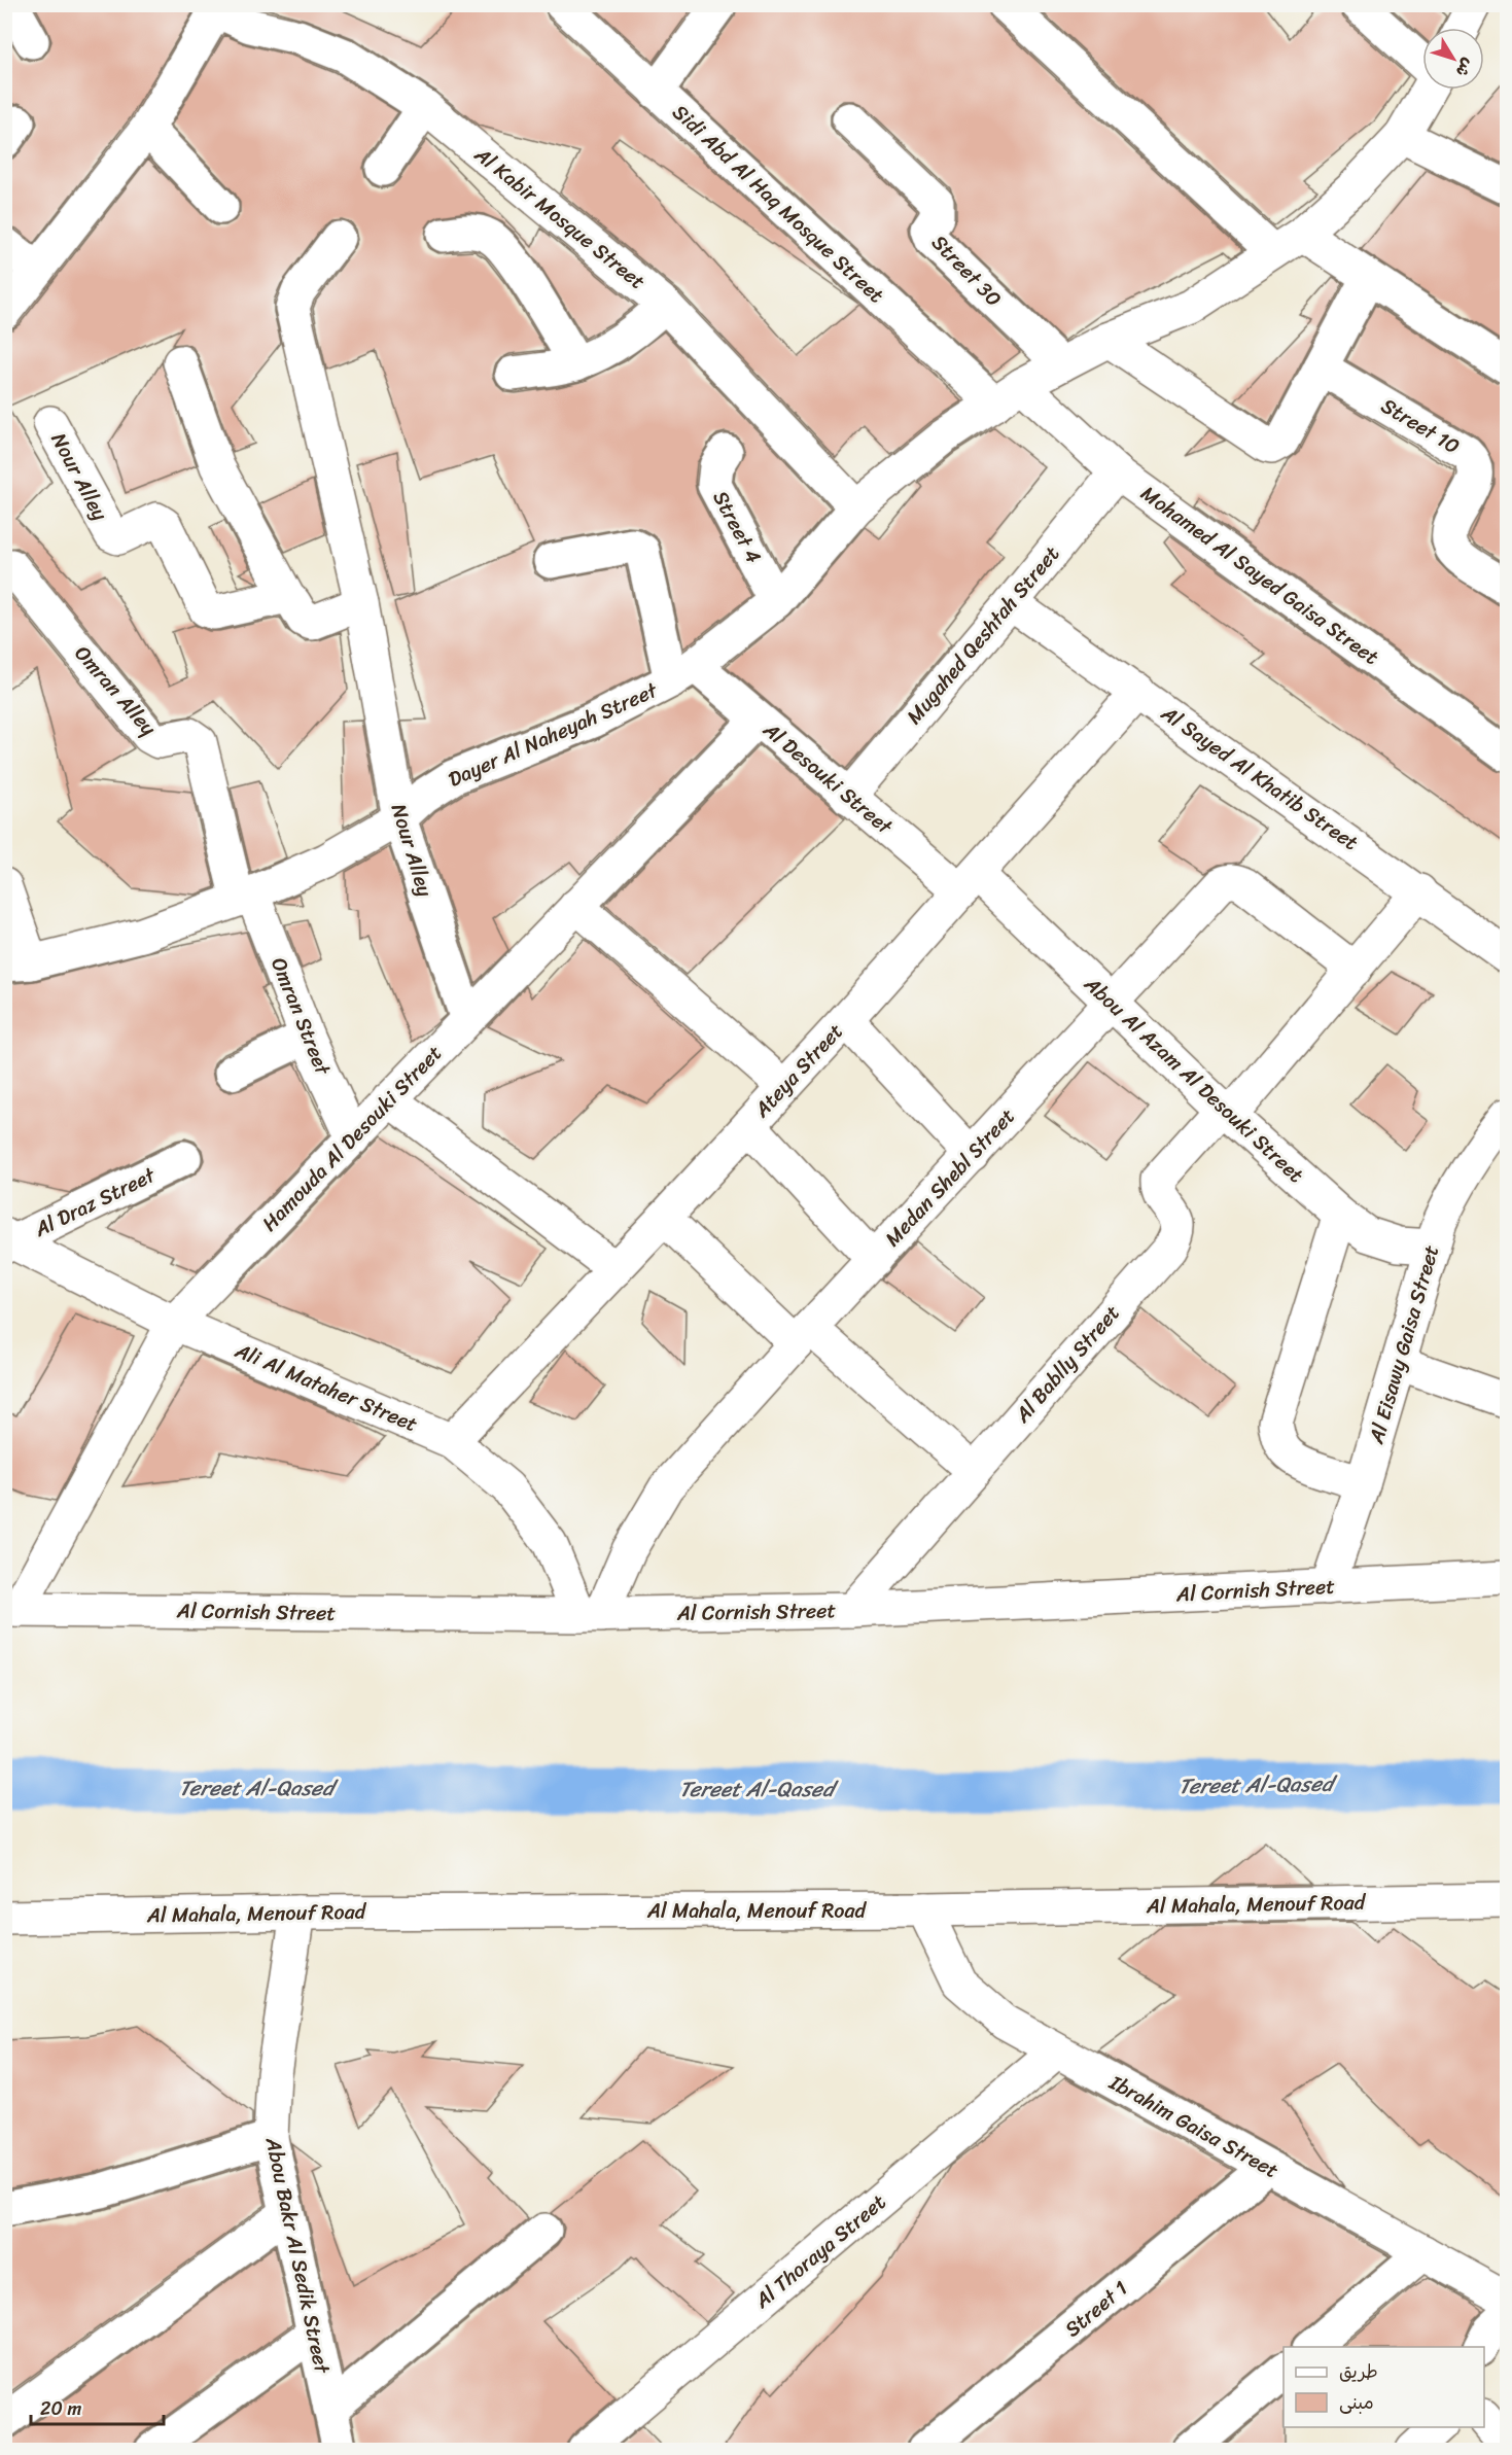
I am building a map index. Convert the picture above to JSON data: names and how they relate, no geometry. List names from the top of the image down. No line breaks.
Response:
{"streets":{"street":["Sidi Abd Al Haq Mosque Street","Al Kabir Mosque Street","Street 30","Street 10","Nour Alley","Street 4","Mohamed Al Sayed Gaisa Street","Mugahed Qeshtah Street","Omran Alley","Dayer Al Naheyah Street","Al Desouki Street","Al Sayed Al Khatib Street","Omran Street","Ateya Street","Abou Al Azam Al Desouki Street","Hamouda Al Desouki Street","Medan Shebl Street","Al Draz Street","Al Eisawy Gaisa Street","Al Bablly Street","Ali Al Mataher Street","Al Cornish Street","Al Mahala, Menouf Road","Ibrahim Gaisa Street","Al Thoraya Street","Abou Bakr Al Sedik Street","Street 1"]},"crossings":[["Sidi Abd Al Haq Mosque Street","Mohamed Al Sayed Gaisa Street"],["Sidi Abd Al Haq Mosque Street","Dayer Al Naheyah Street"],["Al Kabir Mosque Street","Dayer Al Naheyah Street"],["Street 30","Dayer Al Naheyah Street"],["Nour Alley","Dayer Al Naheyah Street"],["Nour Alley","Hamouda Al Desouki Street"],["Street 4","Dayer Al Naheyah Street"],["Mohamed Al Sayed Gaisa Street","Mugahed Qeshtah Street"],["Mohamed Al Sayed Gaisa Street","Dayer Al Naheyah Street"],["Mugahed Qeshtah Street","Al Desouki Street"],["Mugahed Qeshtah Street","Al Sayed Al Khatib Street"],["Omran Alley","Dayer Al Naheyah Street"],["Omran Alley","Omran Street"],["Dayer Al Naheyah Street","Al Desouki Street"],["Dayer Al Naheyah Street","Omran Street"],["Al Desouki Street","Ateya Street"],["Al Desouki Street","Abou Al Azam Al Desouki Street"],["Al Desouki Street","Hamouda Al Desouki Street"],["Al Sayed Al Khatib Street","Ateya Street"],["Al Sayed Al Khatib Street","Al Bablly Street"],["Omran Street","Hamouda Al Desouki Street"],["Ateya Street","Abou Al Azam Al Desouki Street"],["Ateya Street","Ali Al Mataher Street"],["Abou Al Azam Al Desouki Street","Medan Shebl Street"],["Abou Al Azam Al Desouki Street","Al Eisawy Gaisa Street"],["Abou Al Azam Al Desouki Street","Al Bablly Street"],["Hamouda Al Desouki Street","Ali Al Mataher Street"],["Hamouda Al Desouki Street","Al Cornish Street"],["Medan Shebl Street","Al Bablly Street"],["Medan Shebl Street","Ali Al Mataher Street"],["Medan Shebl Street","Al Cornish Street"],["Al Draz Street","Ali Al Mataher Street"],["Al Eisawy Gaisa Street","Al Cornish Street"],["Al Bablly Street","Al Cornish Street"],["Ali Al Mataher Street","Al Cornish Street"],["Al Mahala, Menouf Road","Ibrahim Gaisa Street"],["Al Mahala, Menouf Road","Abou Bakr Al Sedik Street"],["Ibrahim Gaisa Street","Al Thoraya Street"],["Ibrahim Gaisa Street","Street 1"]],"water":["Tereet Al-Qased"],"legend":["طريق","مبنى"],"scale_bar":"20 m","north":"bottom right"}
